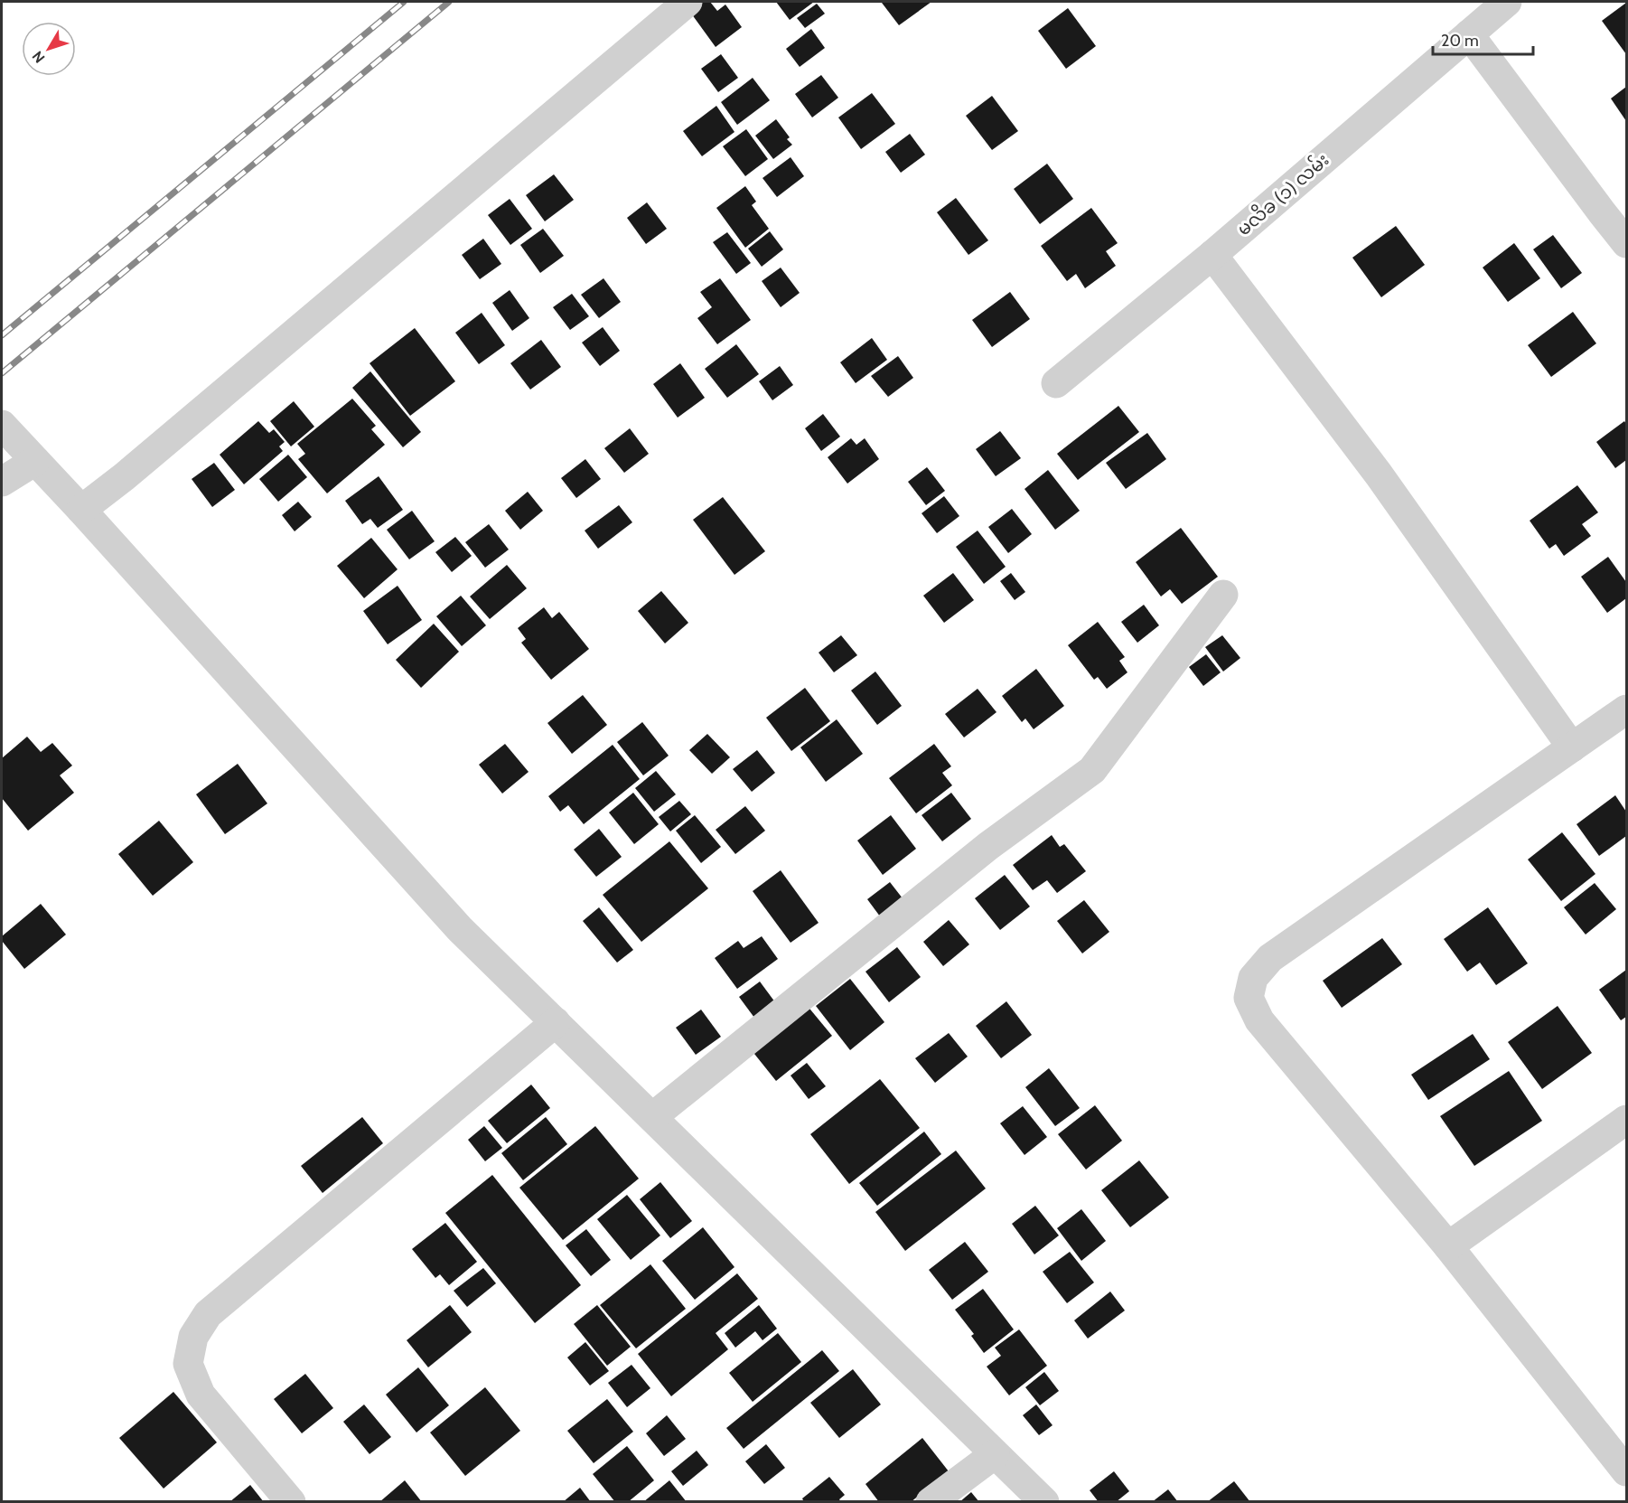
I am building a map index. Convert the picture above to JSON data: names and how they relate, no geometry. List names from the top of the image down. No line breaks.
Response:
{"streets":{"street":["မလိခ (၁) လမ်း"]},"scale_bar":"20 m","north":"bottom left"}
